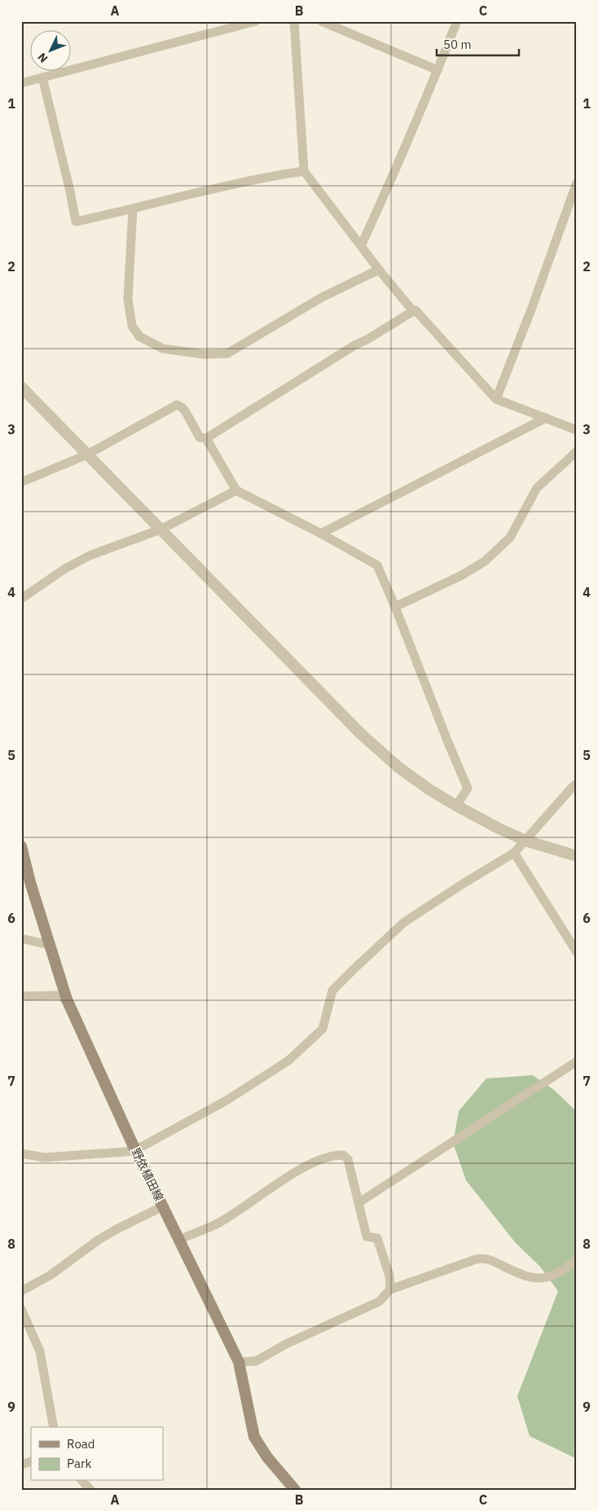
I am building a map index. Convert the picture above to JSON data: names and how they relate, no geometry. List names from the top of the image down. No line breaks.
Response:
{"streets":{"main road":["野依植田線"]},"legend":["Road","Park"],"scale_bar":"50 m","north":"bottom left","grid":{"columns":["A","B","C"],"rows":["1","2","3","4","5","6","7","8","9"]}}
